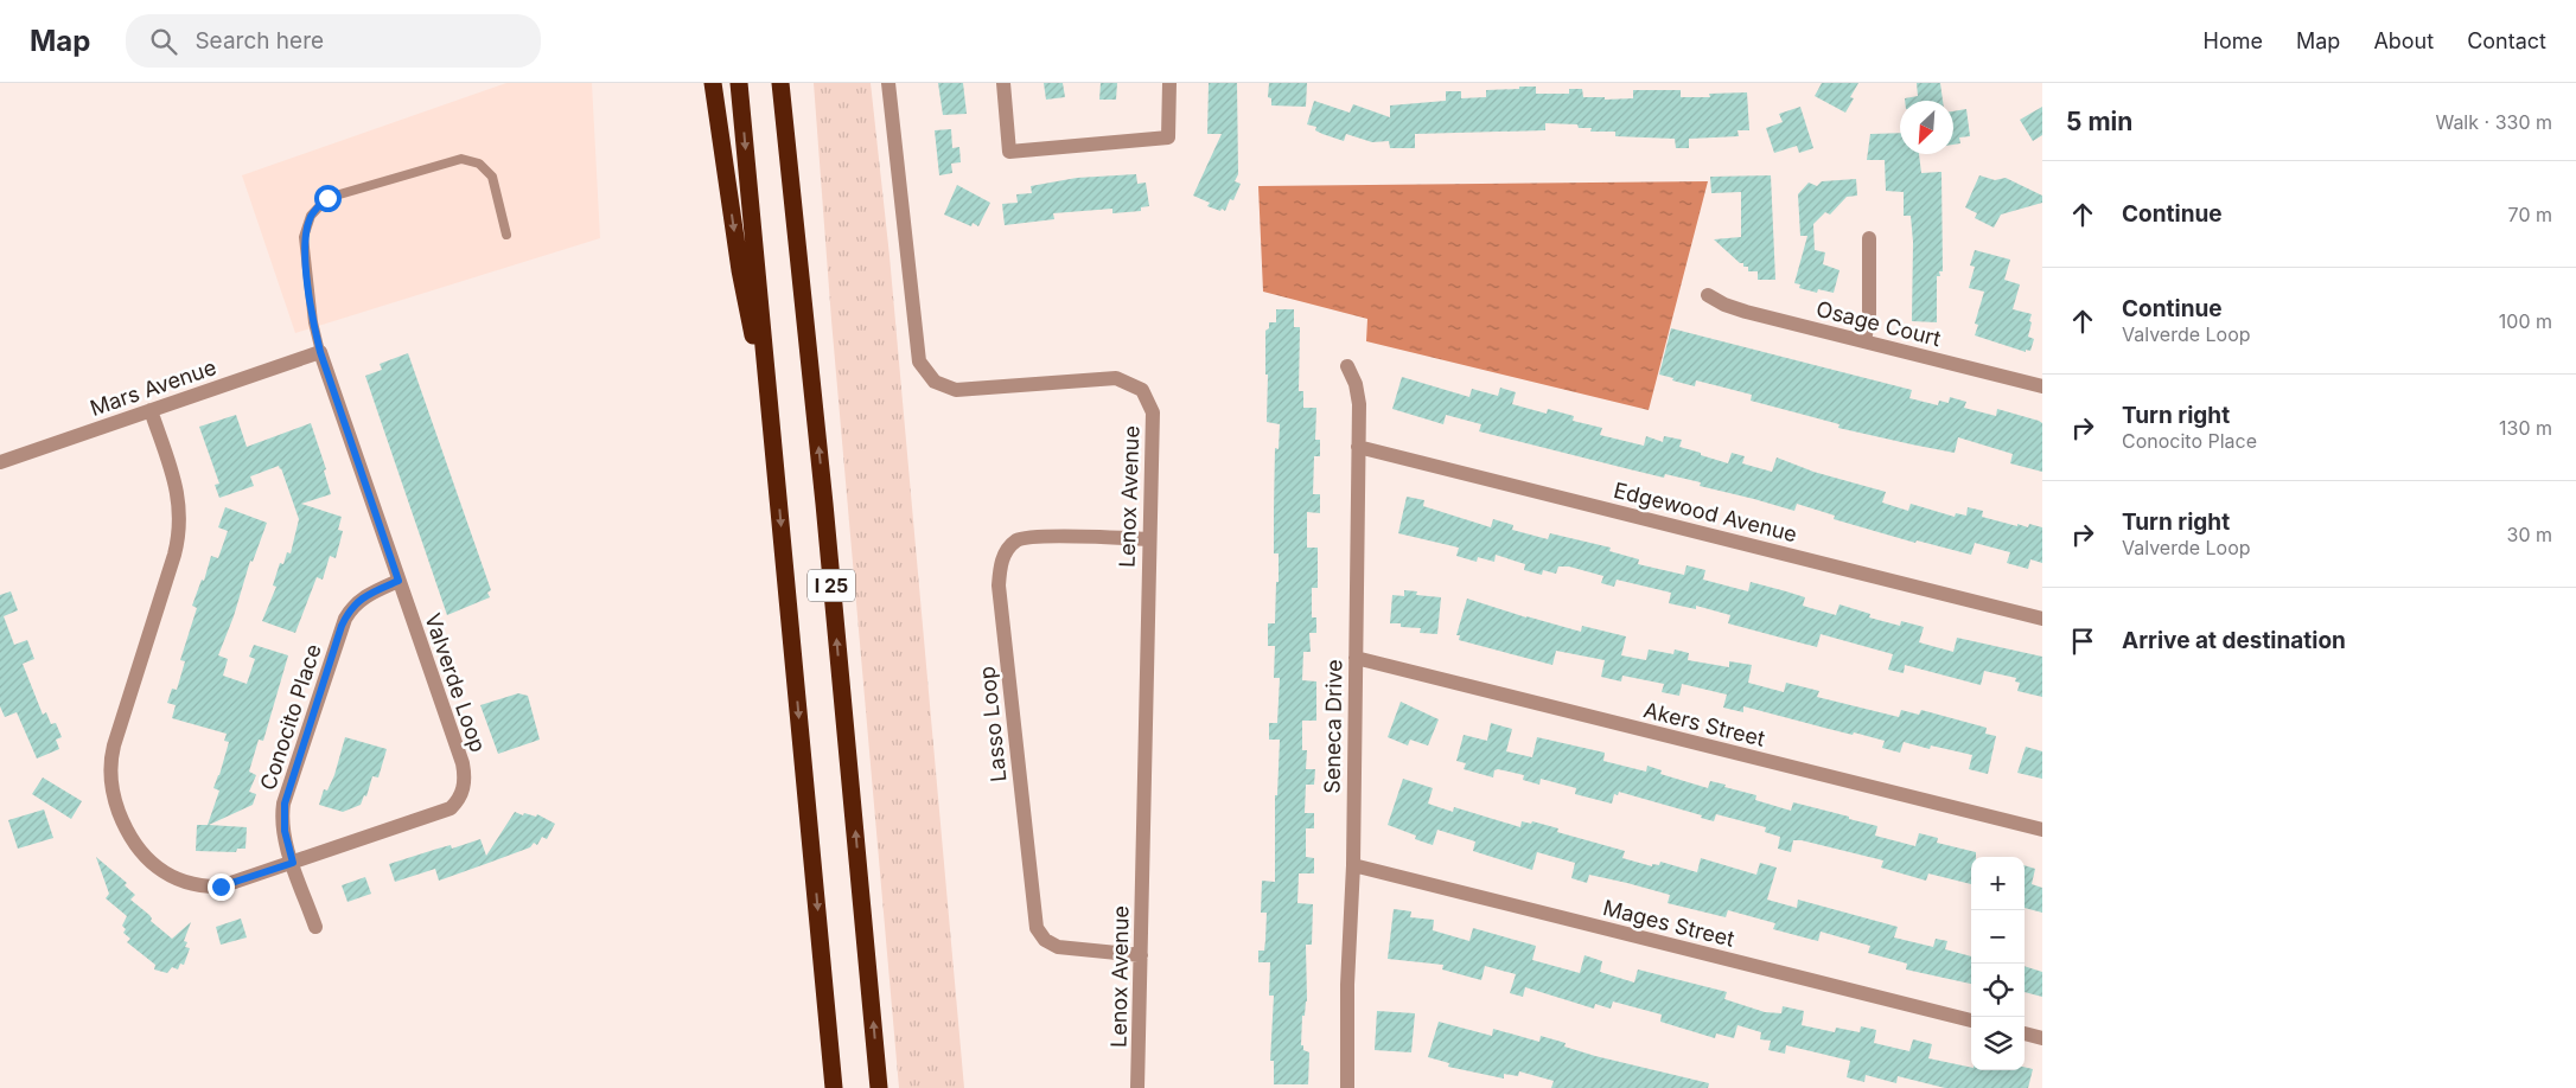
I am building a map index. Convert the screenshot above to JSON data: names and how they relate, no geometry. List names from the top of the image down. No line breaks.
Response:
{"streets":{"highway":["I 25"],"street":["Osage Court","Mars Avenue","Lenox Avenue","Edgewood Avenue","Valverde Loop","Conocito Place","Lasso Loop","Akers Street","Seneca Drive","Mages Street"]},"crossings":[["Mars Avenue","Valverde Loop"],["Lenox Avenue","Lasso Loop"],["Edgewood Avenue","Seneca Drive"],["Valverde Loop","Conocito Place"],["Akers Street","Seneca Drive"],["Seneca Drive","Mages Street"]],"north":"bottom left","page":{"header":"Map","search":"Search here","nav":["Home","Map","About","Contact"],"heading":["5 min","Walk · 330 m"],"list":[["Continue","70 m"],["Continue","Valverde Loop","100 m"],["Turn right","Conocito Place","130 m"],["Turn right","Valverde Loop","30 m"],"Arrive at destination"],"map_buttons":["+","−"]}}
